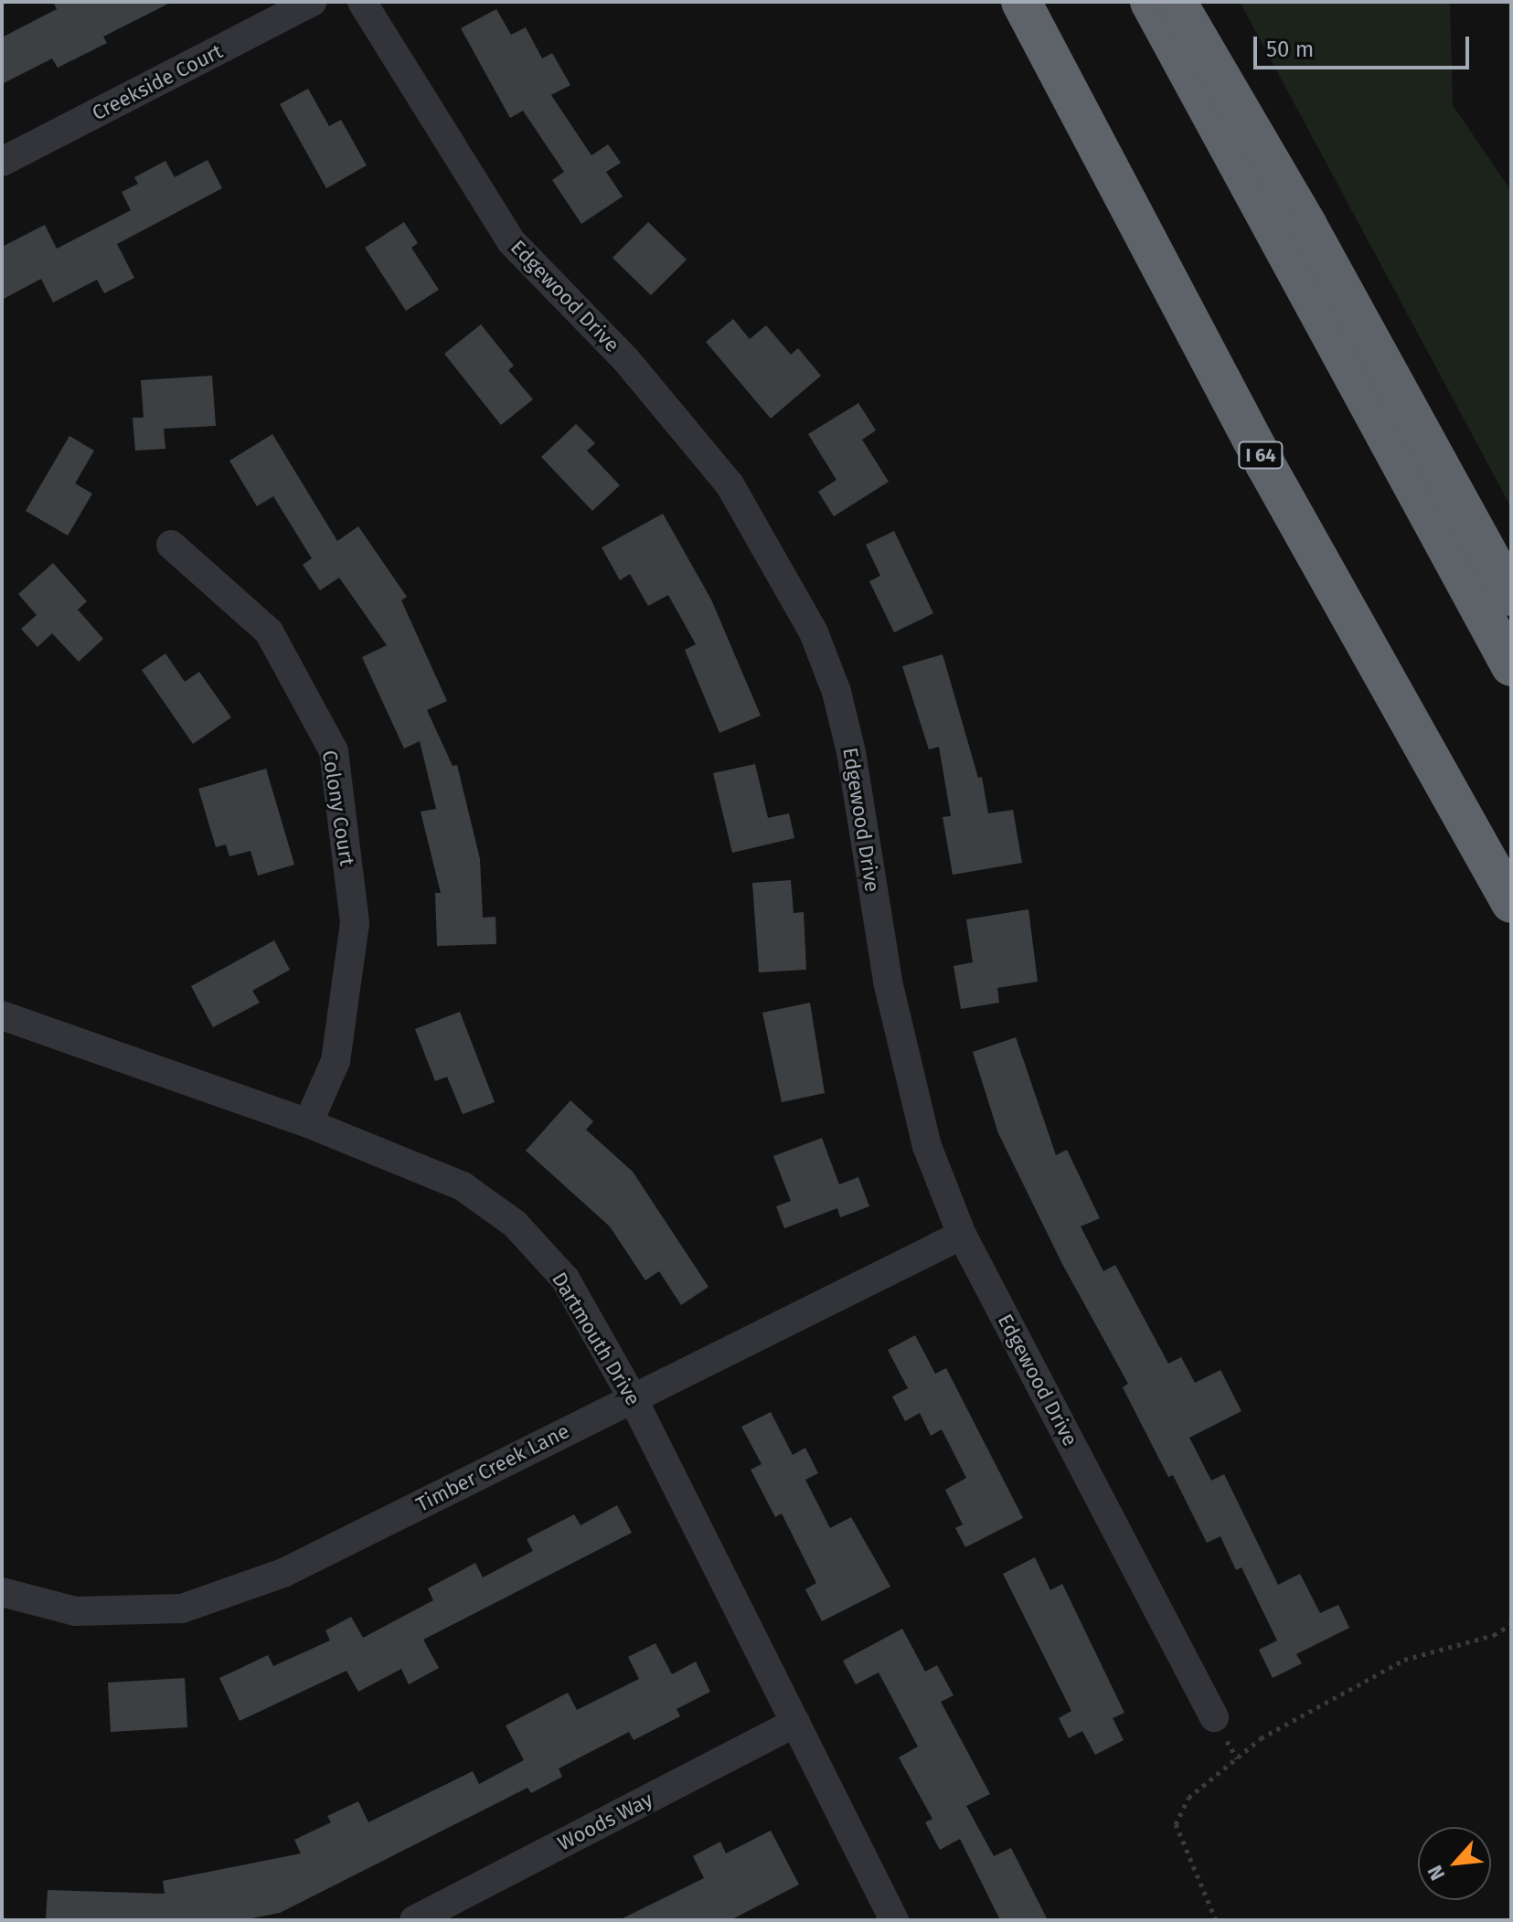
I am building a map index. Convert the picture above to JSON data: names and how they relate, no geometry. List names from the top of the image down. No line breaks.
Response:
{"streets":{"highway":["I 64"],"street":["Creekside Court","Edgewood Drive","Colony Court","Dartmouth Drive","Timber Creek Lane","Woods Way"]},"crossings":[["Edgewood Drive","Timber Creek Lane"],["Colony Court","Dartmouth Drive"],["Dartmouth Drive","Timber Creek Lane"],["Dartmouth Drive","Woods Way"]],"scale_bar":"50 m","north":"bottom left"}
